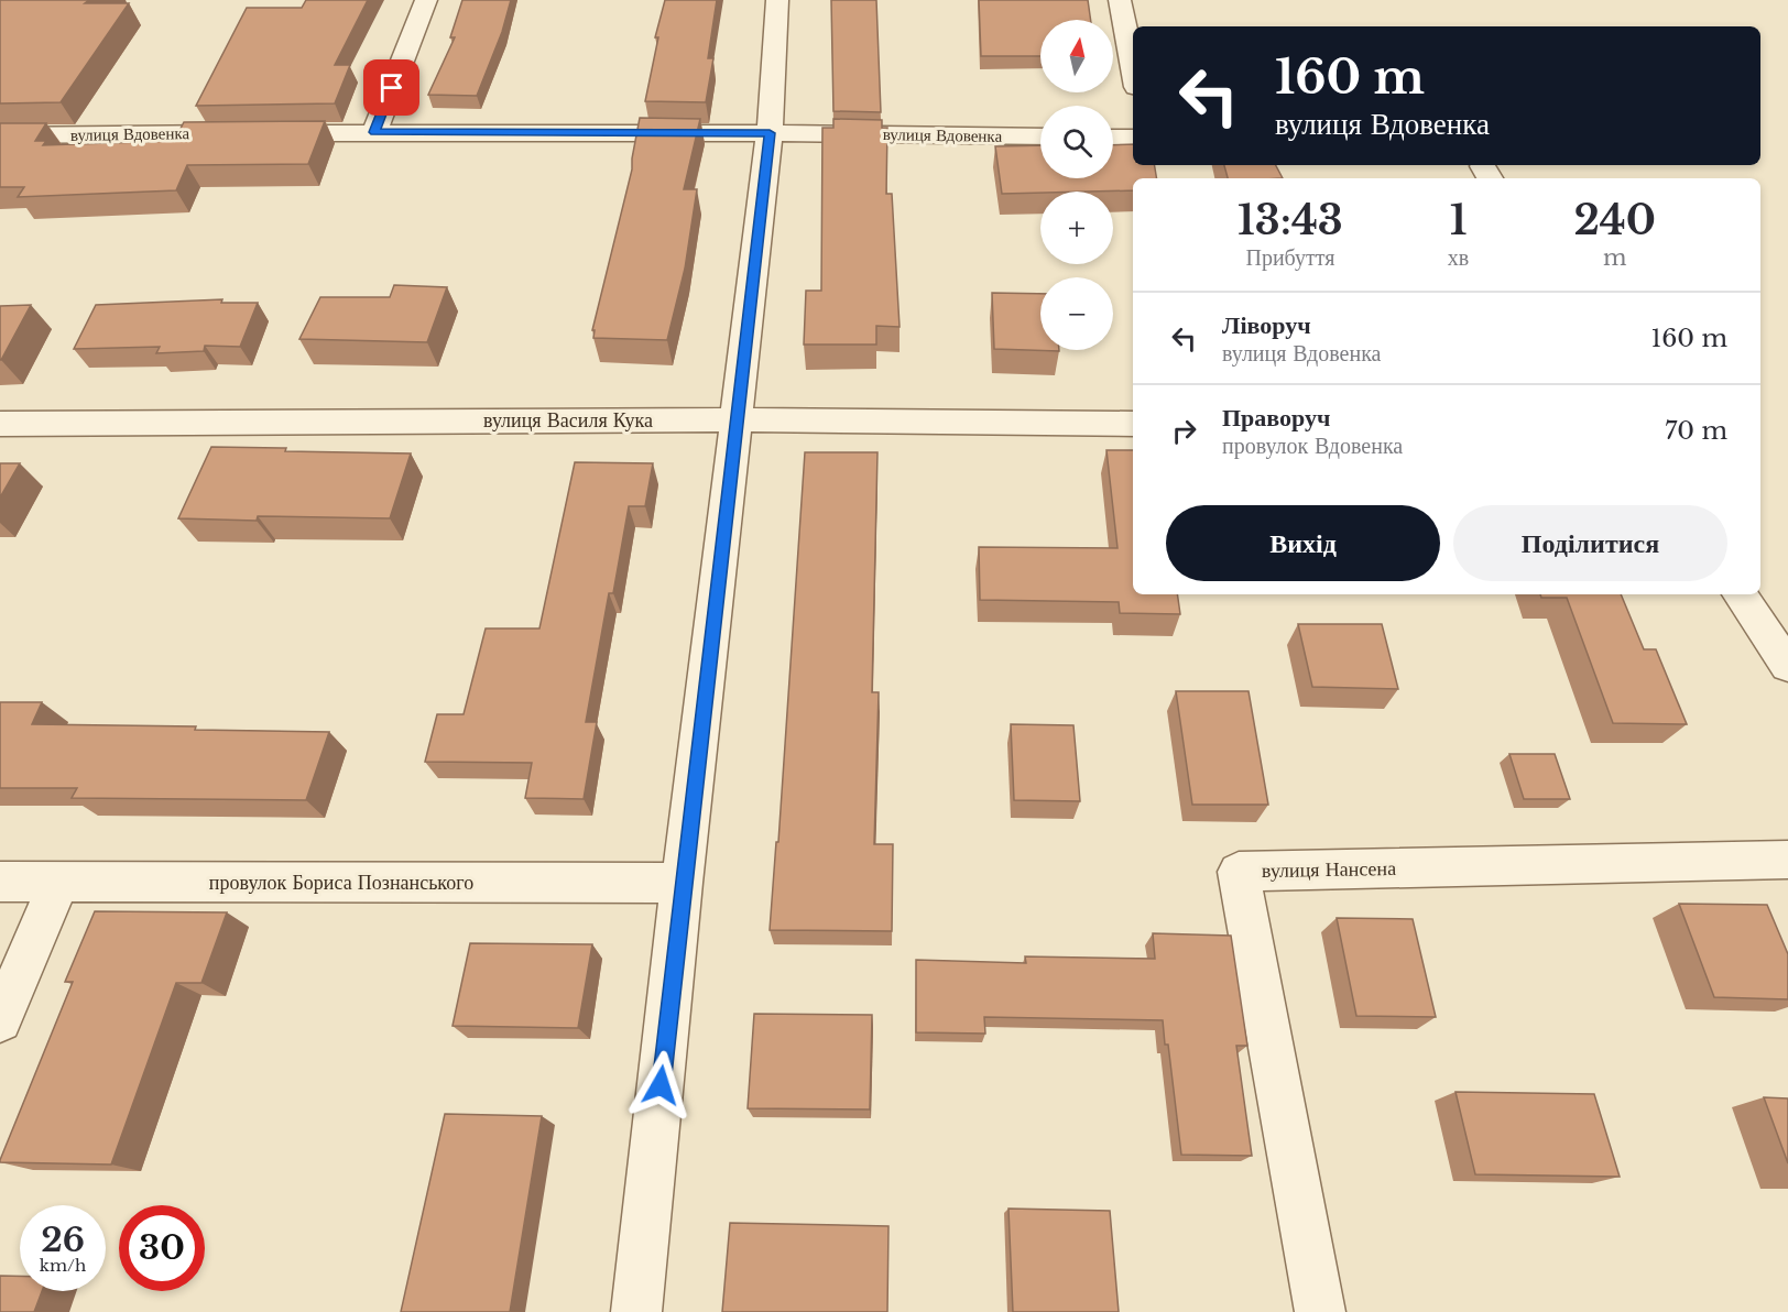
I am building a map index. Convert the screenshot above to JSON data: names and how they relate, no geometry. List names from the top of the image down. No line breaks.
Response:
{"streets":{"street":["вулиця Вдовенка","вулиця Василя Кука","вулиця Нансена","провулок Бориса Познанського"]},"north":"top","page":{"map_buttons":["+","−"],"turn":["160 m","вулиця Вдовенка"],"eta":["13:43","Прибуття","1","хв","240","m"],"list":[{"name":"Ліворуч","note":"вулиця Вдовенка","value":"160 m"},{"name":"Праворуч","note":"провулок Вдовенка","value":"70 m"}],"buttons":["Вихід","Поділитися"],"speed":"26 km/h","limit":"30"}}
